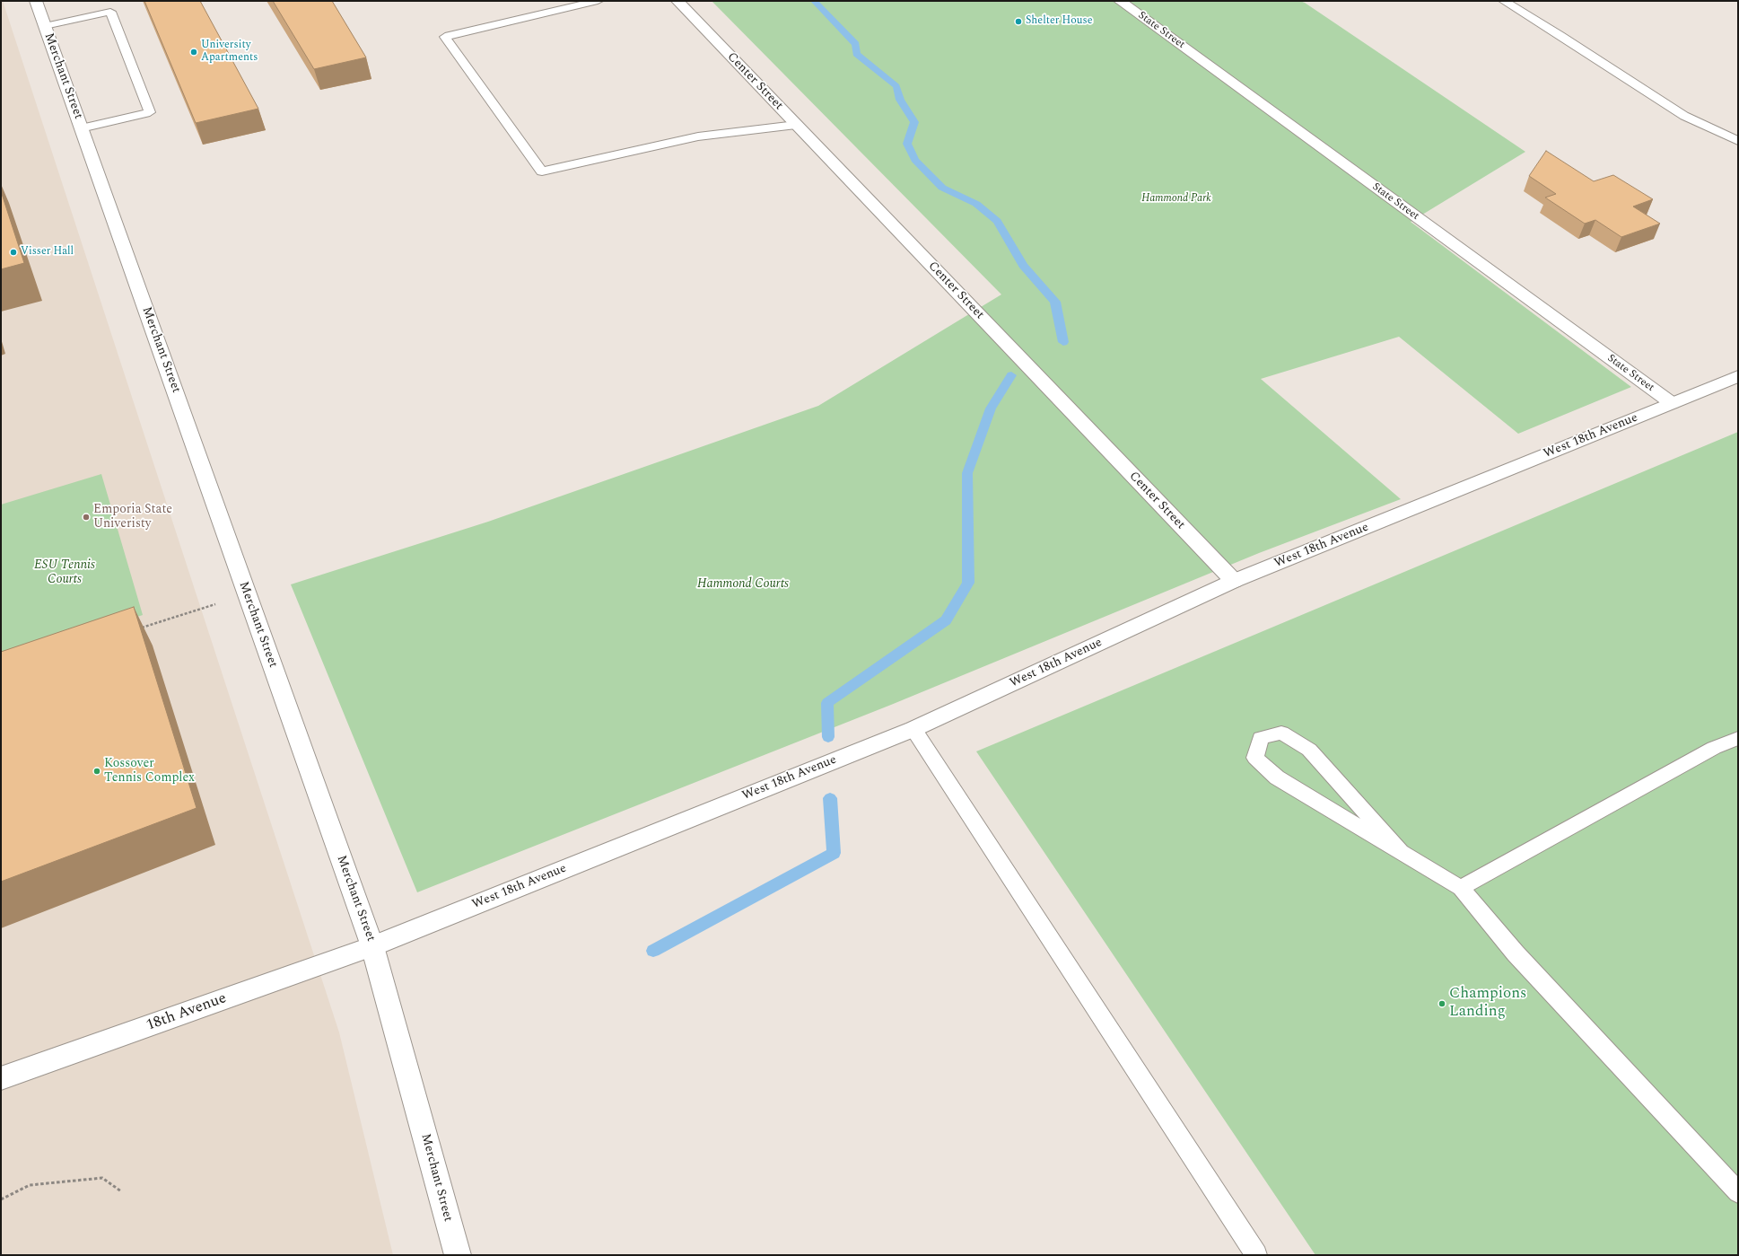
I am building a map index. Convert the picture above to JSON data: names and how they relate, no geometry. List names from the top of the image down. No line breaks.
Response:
{"streets":{"street":["State Street","Merchant Street","Center Street","West 18th Avenue","18th Avenue"]},"crossings":[["State Street","West 18th Avenue"],["Merchant Street","West 18th Avenue"],["Merchant Street","18th Avenue"],["Center Street","West 18th Avenue"],["West 18th Avenue","18th Avenue"]],"parks":["Hammond Park","ESU Tennis Courts","Hammond Courts"],"places":["Shelter House","University Apartments","Visser Hall","Emporia State Univeristy","Kossover Tennis Complex","Champions Landing"]}
